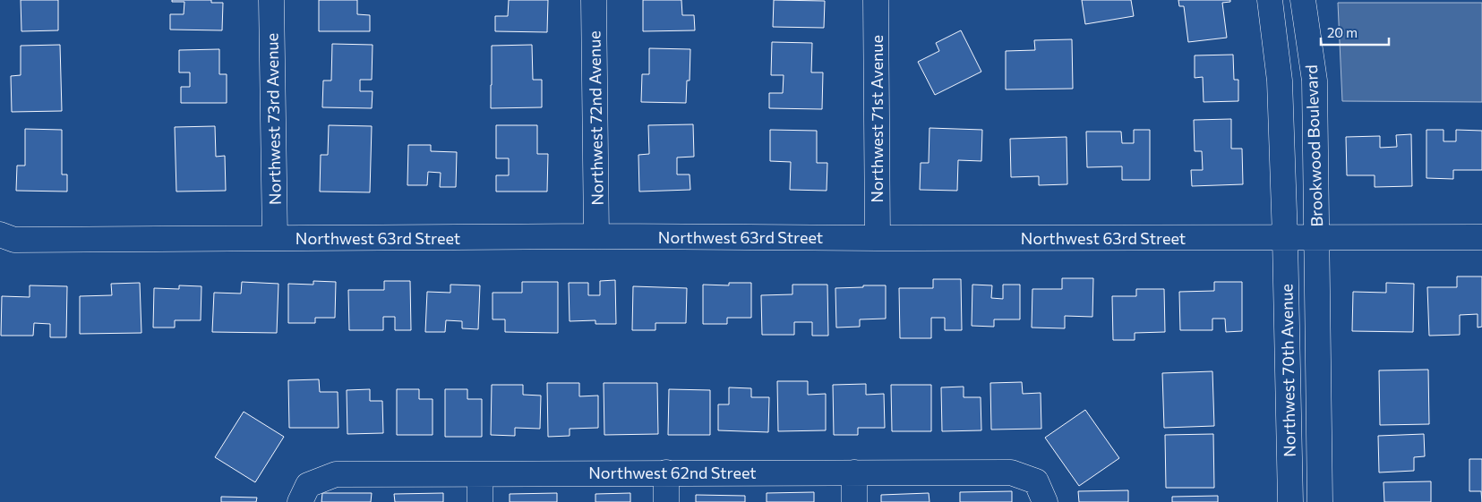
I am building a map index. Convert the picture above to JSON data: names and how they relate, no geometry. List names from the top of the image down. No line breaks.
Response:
{"streets":{"street":["Northwest 72nd Avenue","Northwest 73rd Avenue","Northwest 71st Avenue","Brookwood Boulevard","Northwest 63rd Street","Northwest 70th Avenue","Northwest 62nd Street"]},"crossings":[["Northwest 72nd Avenue","Northwest 63rd Street"],["Northwest 73rd Avenue","Northwest 63rd Street"],["Northwest 71st Avenue","Northwest 63rd Street"],["Brookwood Boulevard","Northwest 63rd Street"],["Brookwood Boulevard","Northwest 70th Avenue"],["Northwest 63rd Street","Northwest 70th Avenue"]],"scale_bar":"20 m"}
